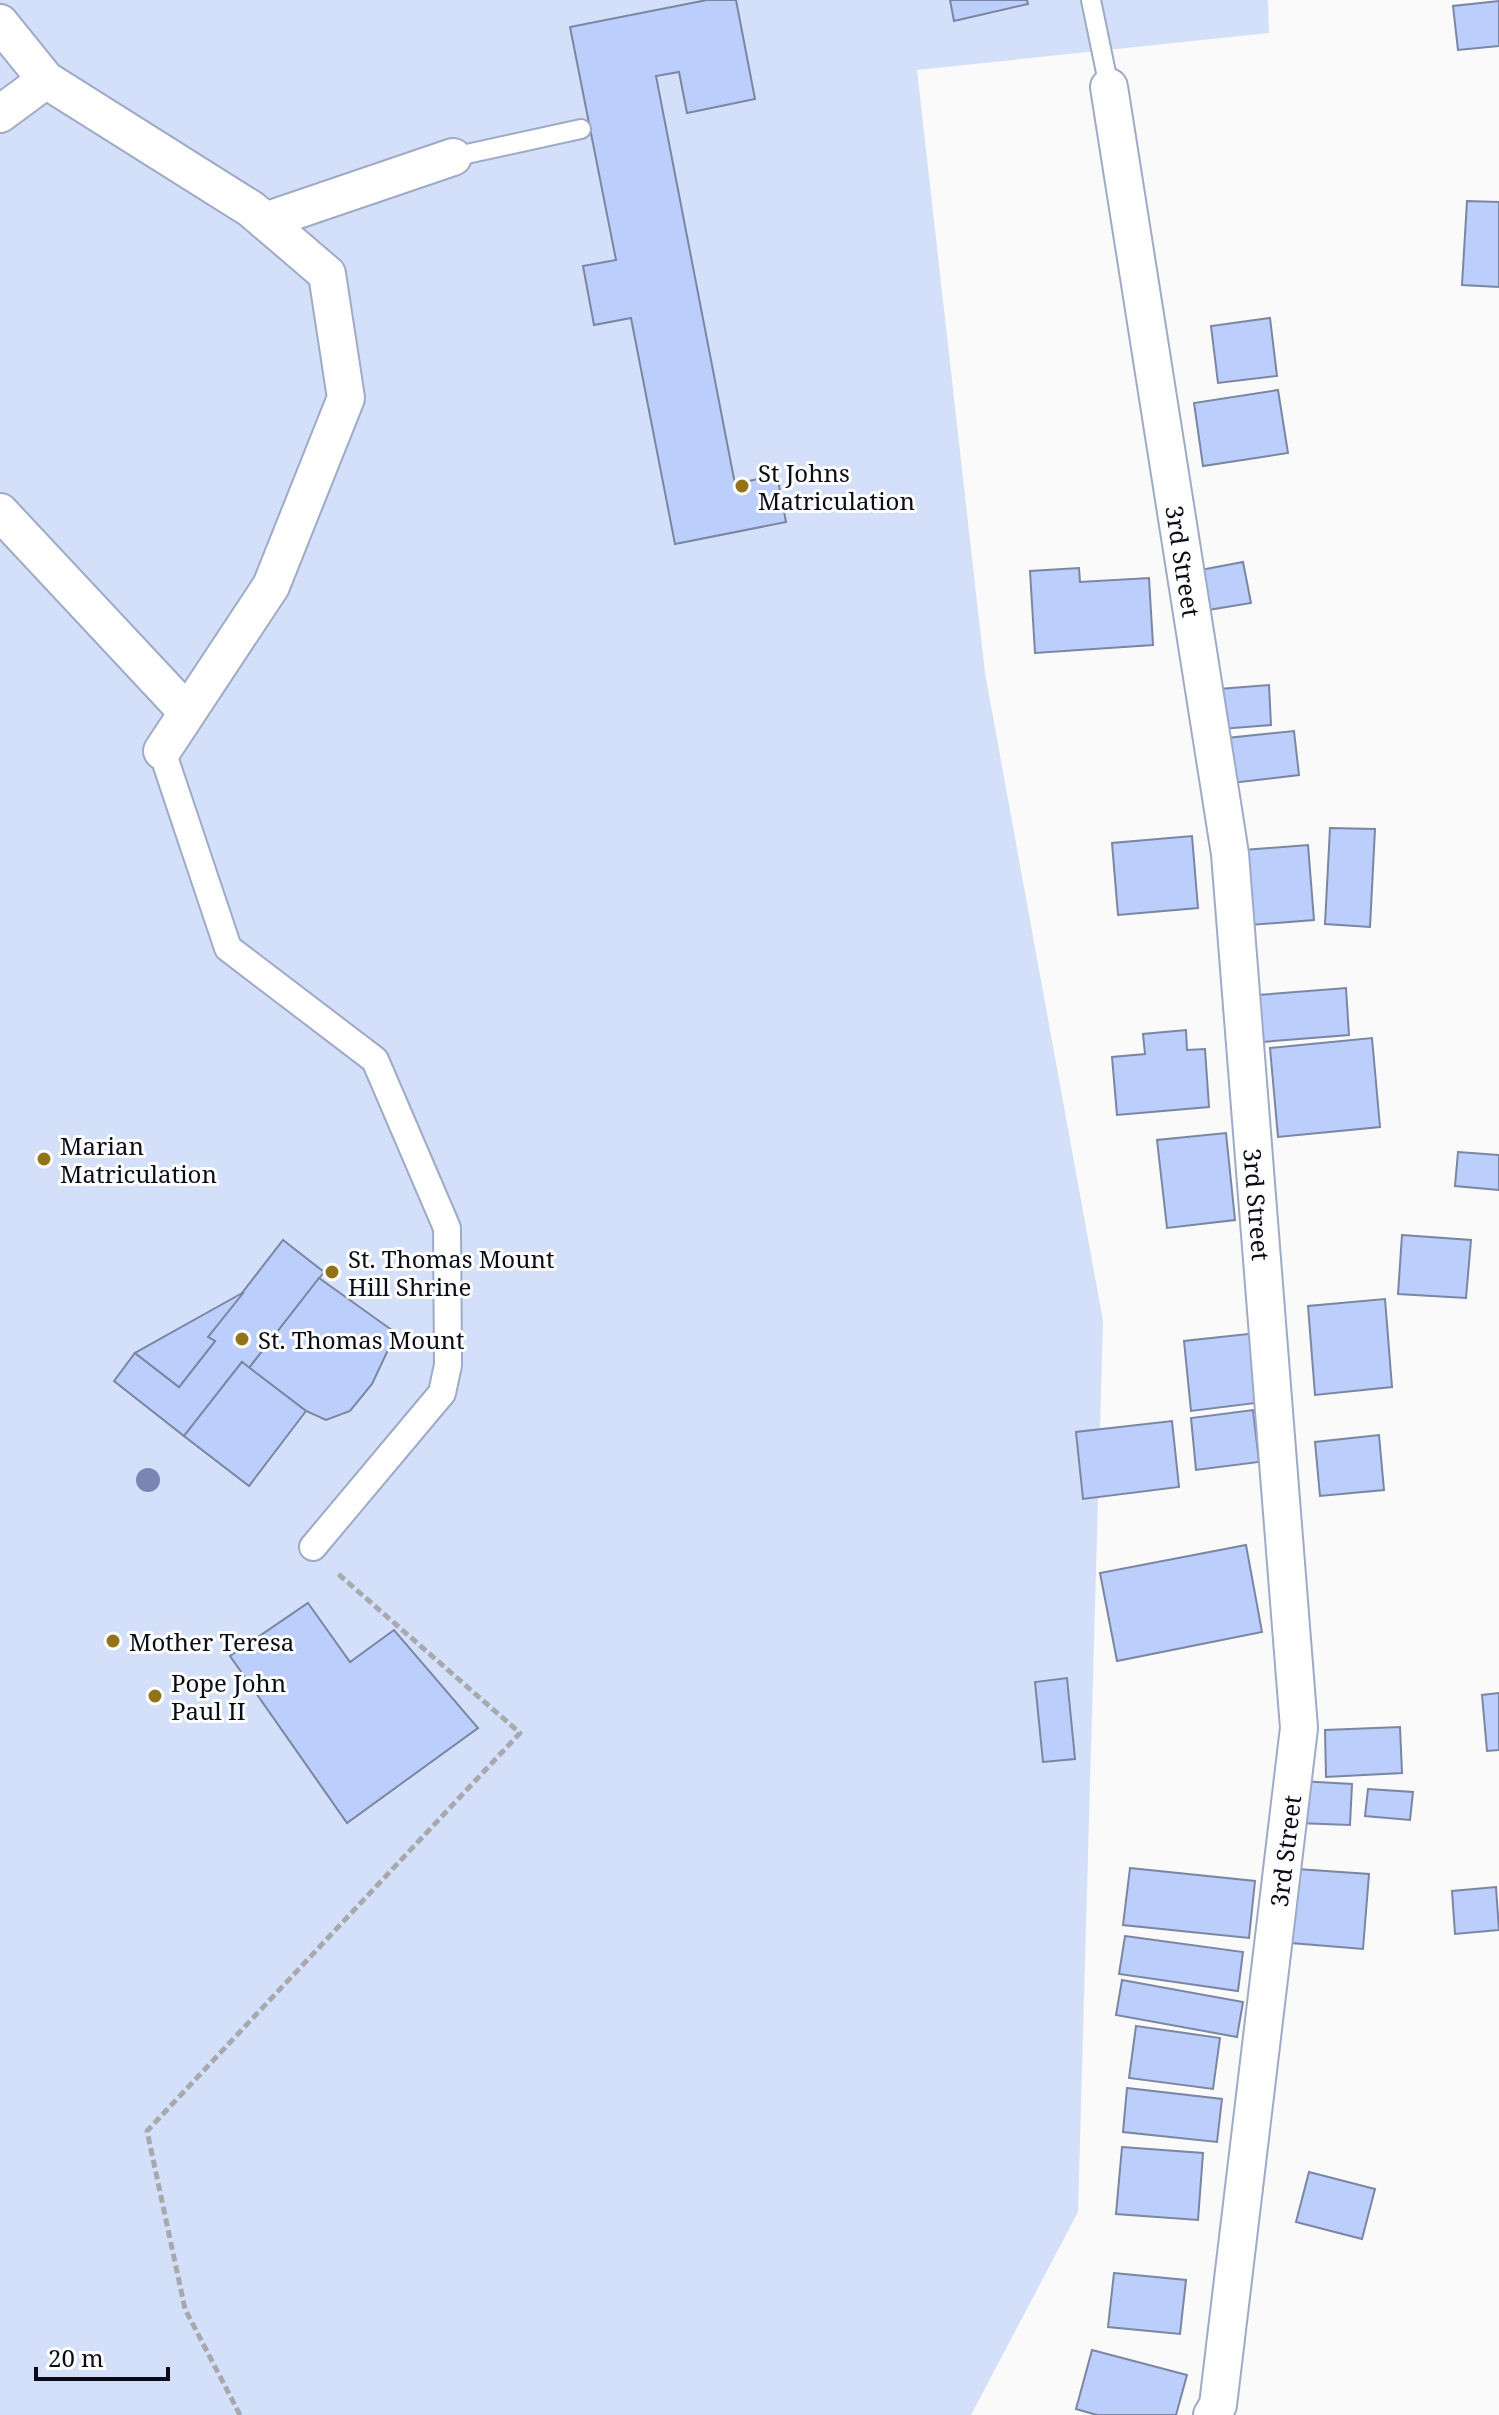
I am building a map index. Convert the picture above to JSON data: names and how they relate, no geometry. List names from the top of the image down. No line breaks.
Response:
{"streets":{"street":["3rd Street"]},"places":["St Johns Matriculation","Marian Matriculation","St. Thomas Mount Hill Shrine","St. Thomas Mount","Mother Teresa","Pope John Paul II"],"scale_bar":"20 m"}
